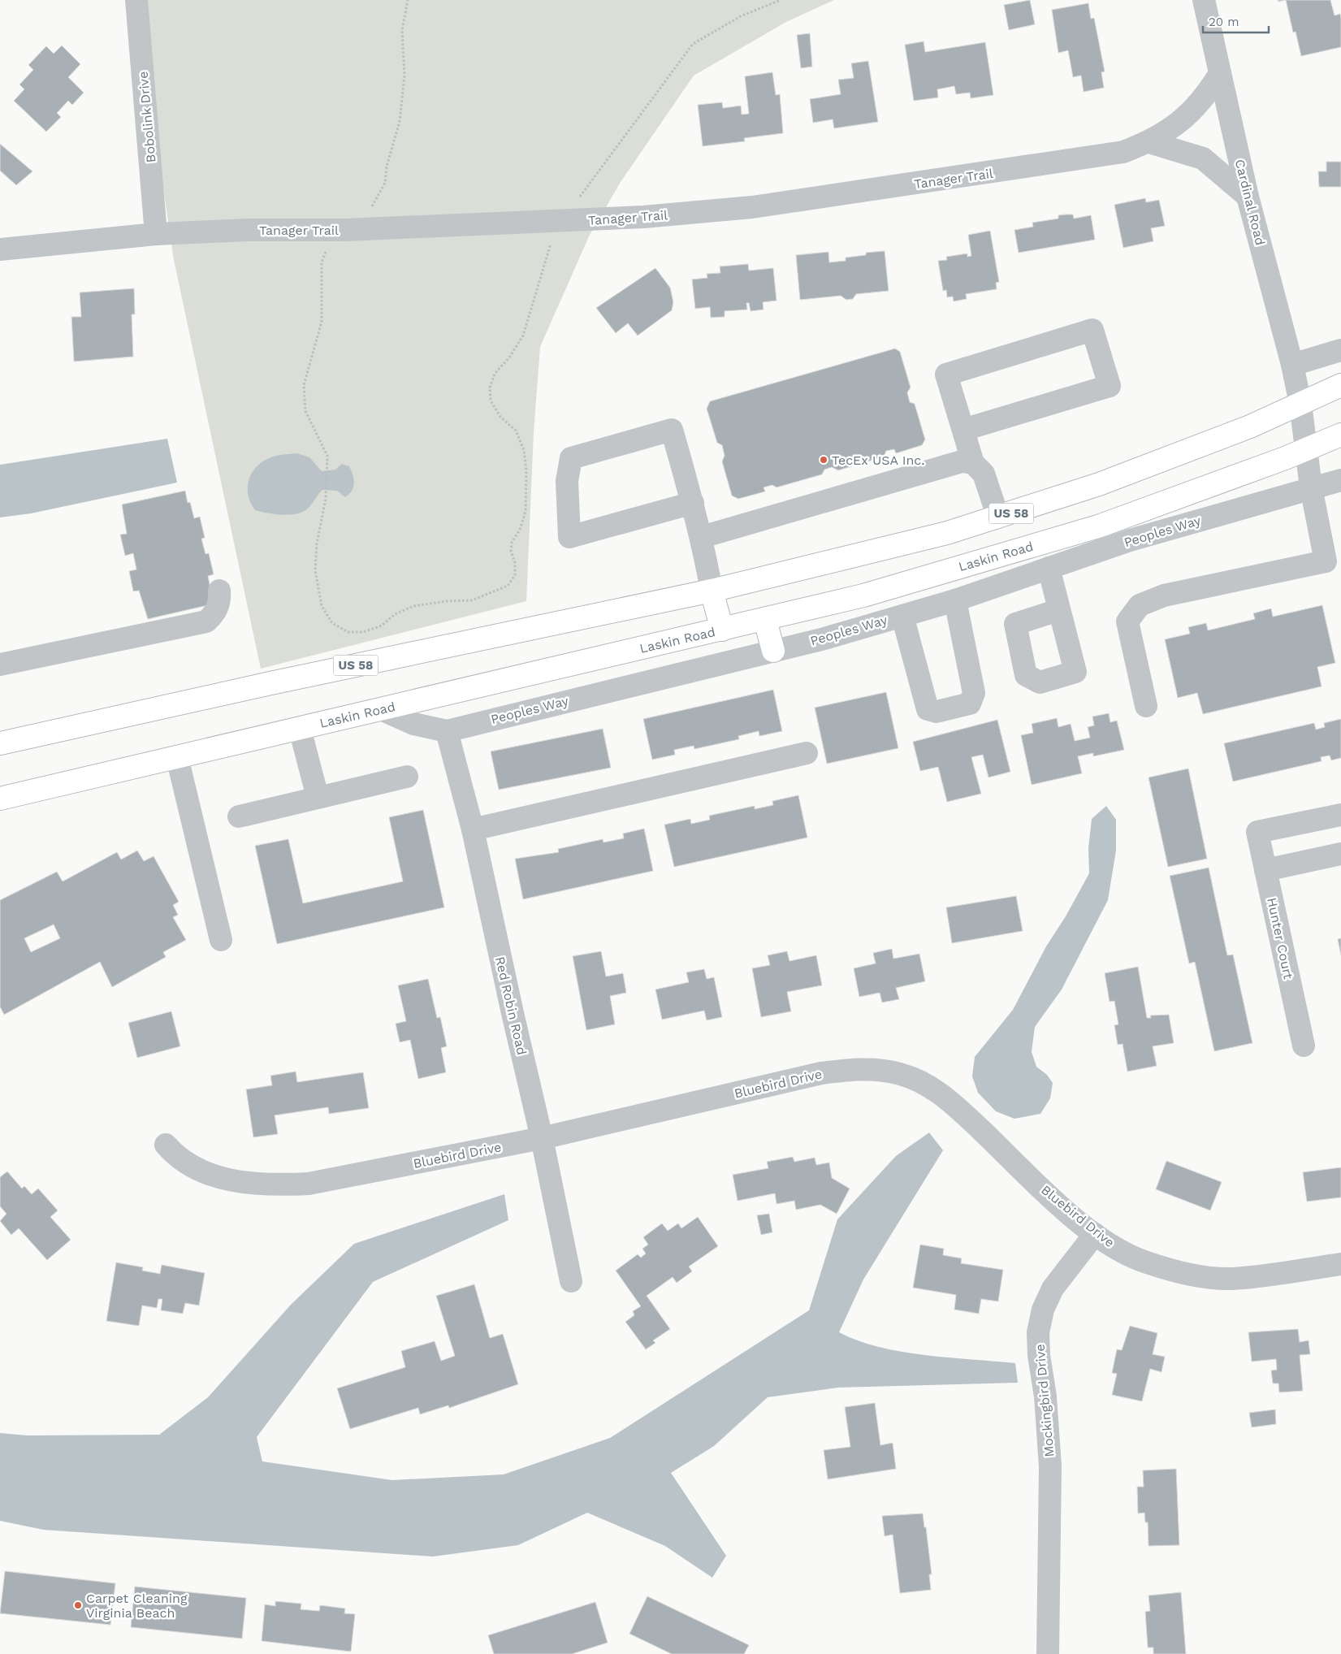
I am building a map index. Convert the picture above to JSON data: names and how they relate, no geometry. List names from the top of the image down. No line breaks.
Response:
{"streets":{"main road":["US 58","Laskin Road"],"street":["Bobolink Drive","Tanager Trail","Cardinal Road","Peoples Way","Hunter Court","Red Robin Road","Bluebird Drive","Mockingbird Drive"]},"crossings":[["Bobolink Drive","Tanager Trail"],["Tanager Trail","Cardinal Road"],["Cardinal Road","US 58"],["Cardinal Road","Peoples Way"],["Cardinal Road","Laskin Road"],["Peoples Way","Laskin Road"],["Peoples Way","Red Robin Road"],["Red Robin Road","Bluebird Drive"],["Bluebird Drive","Mockingbird Drive"]],"places":["TecEx USA Inc.","Carpet Cleaning Virginia Beach"],"scale_bar":"20 m"}
